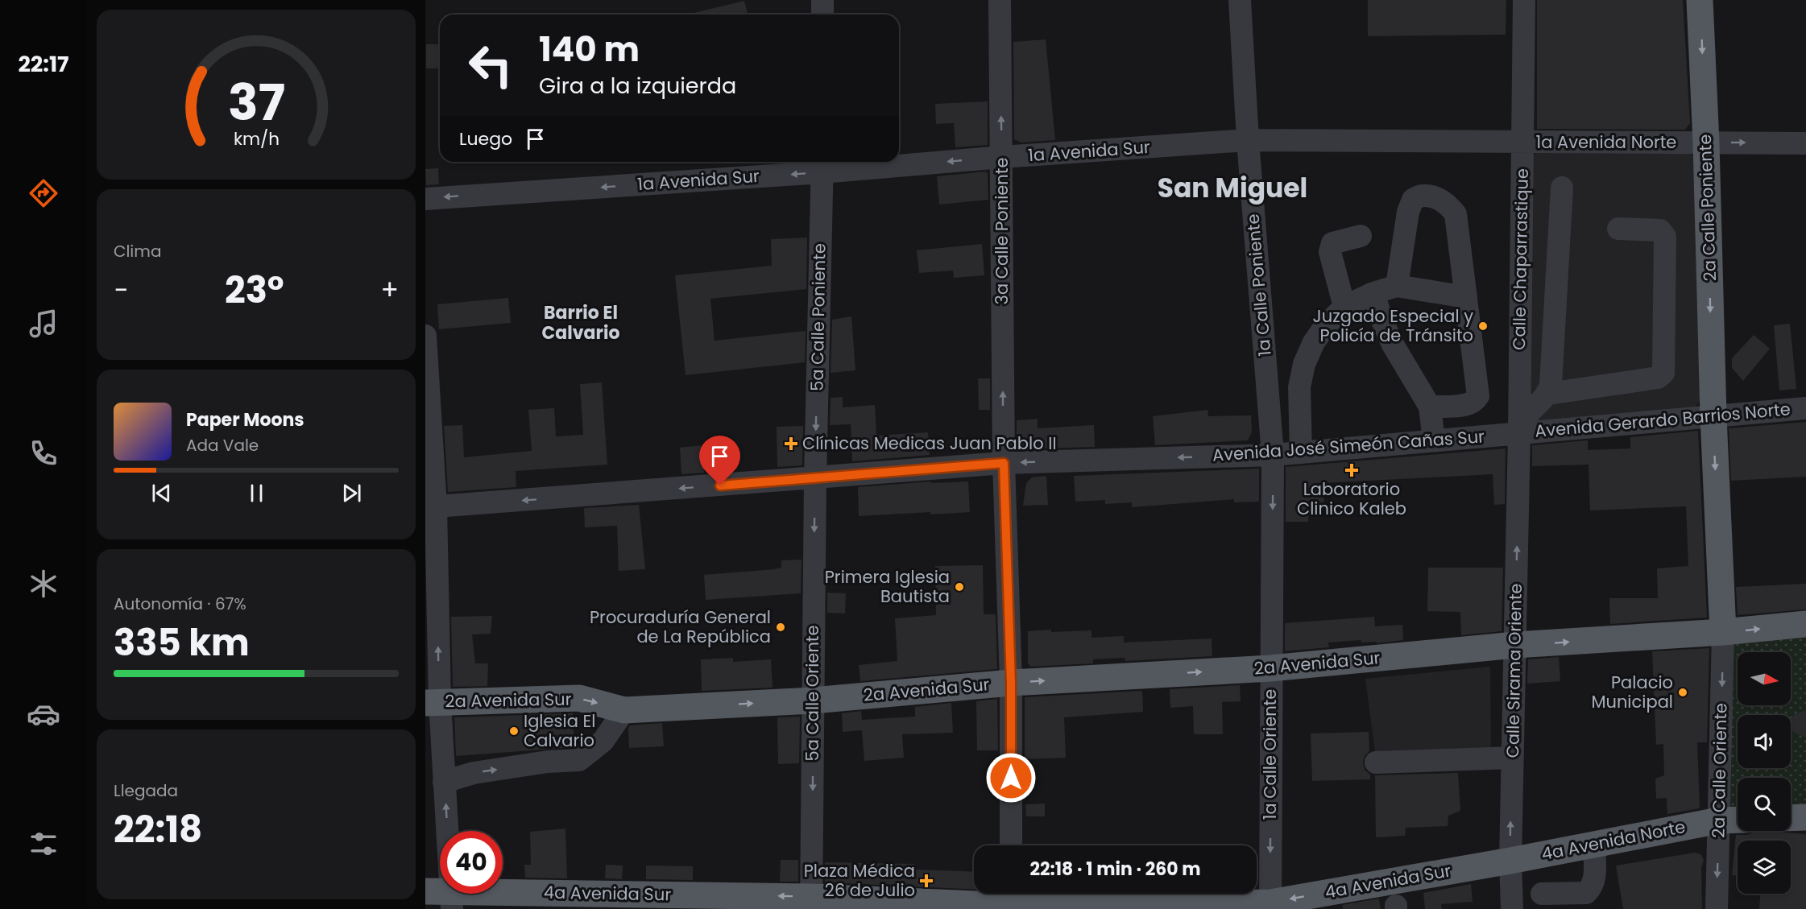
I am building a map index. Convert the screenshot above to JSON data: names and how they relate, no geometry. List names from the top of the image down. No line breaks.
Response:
{"streets":{"main road":["2a Calle Poniente","2a Avenida Sur","2a Calle Oriente","4a Avenida Norte","4a Avenida Sur"],"street":["1a Avenida Norte","1a Avenida Sur","3a Calle Poniente","Calle Chaparrastique","1a Calle Poniente","5a Calle Poniente","Avenida Gerardo Barrios Norte","Avenida José Simeón Cañas Sur","Calle Sirama Oriente","5a Calle Oriente","1a Calle Oriente"]},"crossings":[["1a Avenida Norte","1a Avenida Sur"],["1a Avenida Norte","2a Calle Poniente"],["1a Avenida Norte","Calle Chaparrastique"],["1a Avenida Sur","3a Calle Poniente"],["1a Avenida Sur","Calle Chaparrastique"],["1a Avenida Sur","1a Calle Poniente"],["1a Avenida Sur","5a Calle Poniente"],["2a Calle Poniente","Avenida Gerardo Barrios Norte"],["2a Calle Poniente","2a Calle Oriente"],["3a Calle Poniente","Avenida José Simeón Cañas Sur"],["3a Calle Poniente","2a Avenida Sur"],["Calle Chaparrastique","Avenida Gerardo Barrios Norte"],["Calle Chaparrastique","Avenida José Simeón Cañas Sur"],["Calle Chaparrastique","Calle Sirama Oriente"],["1a Calle Poniente","Avenida José Simeón Cañas Sur"],["1a Calle Poniente","1a Calle Oriente"],["5a Calle Poniente","Avenida José Simeón Cañas Sur"],["5a Calle Poniente","5a Calle Oriente"],["Avenida Gerardo Barrios Norte","Avenida José Simeón Cañas Sur"],["Avenida Gerardo Barrios Norte","Calle Sirama Oriente"],["Avenida Gerardo Barrios Norte","2a Calle Oriente"],["Avenida José Simeón Cañas Sur","Calle Sirama Oriente"],["Avenida José Simeón Cañas Sur","5a Calle Oriente"],["Avenida José Simeón Cañas Sur","1a Calle Oriente"],["2a Avenida Sur","Calle Sirama Oriente"],["2a Avenida Sur","5a Calle Oriente"],["2a Avenida Sur","1a Calle Oriente"],["Calle Sirama Oriente","4a Avenida Norte"],["Calle Sirama Oriente","4a Avenida Sur"],["5a Calle Oriente","4a Avenida Sur"],["1a Calle Oriente","4a Avenida Sur"],["2a Calle Oriente","4a Avenida Norte"],["4a Avenida Norte","4a Avenida Sur"]],"one_way":["1a Avenida Norte","1a Avenida Sur","2a Calle Poniente","3a Calle Poniente","5a Calle Poniente","Avenida José Simeón Cañas Sur","2a Avenida Sur","Calle Sirama Oriente","5a Calle Oriente","1a Calle Oriente","2a Calle Oriente","4a Avenida Sur"],"districts":["San Miguel","Barrio El Calvario"],"places":{"other":["Juzgado Especial y Policía de Tránsito","Primera Iglesia Bautista","Procuraduría General de La República","Palacio Municipal","Iglesia El Calvario"],"health":["Clínicas Medicas Juan Pablo II","Laboratorio Clinico Kaleb","Plaza Médica 26 de Julio"]},"north":"right","page":{"tabs":"22:17","turn":["140 m","Gira a la izquierda"],"then":"Luego","tile":["Clima",["Autonomía · 67%","335 km"],["Llegada","22:18"]],"heat":["−","23°","+"],"song":["Paper Moons","Ada Vale"],"limit":"40","trip":"22:18 · 1 min · 260 m","gauge":["37","km/h"]}}
